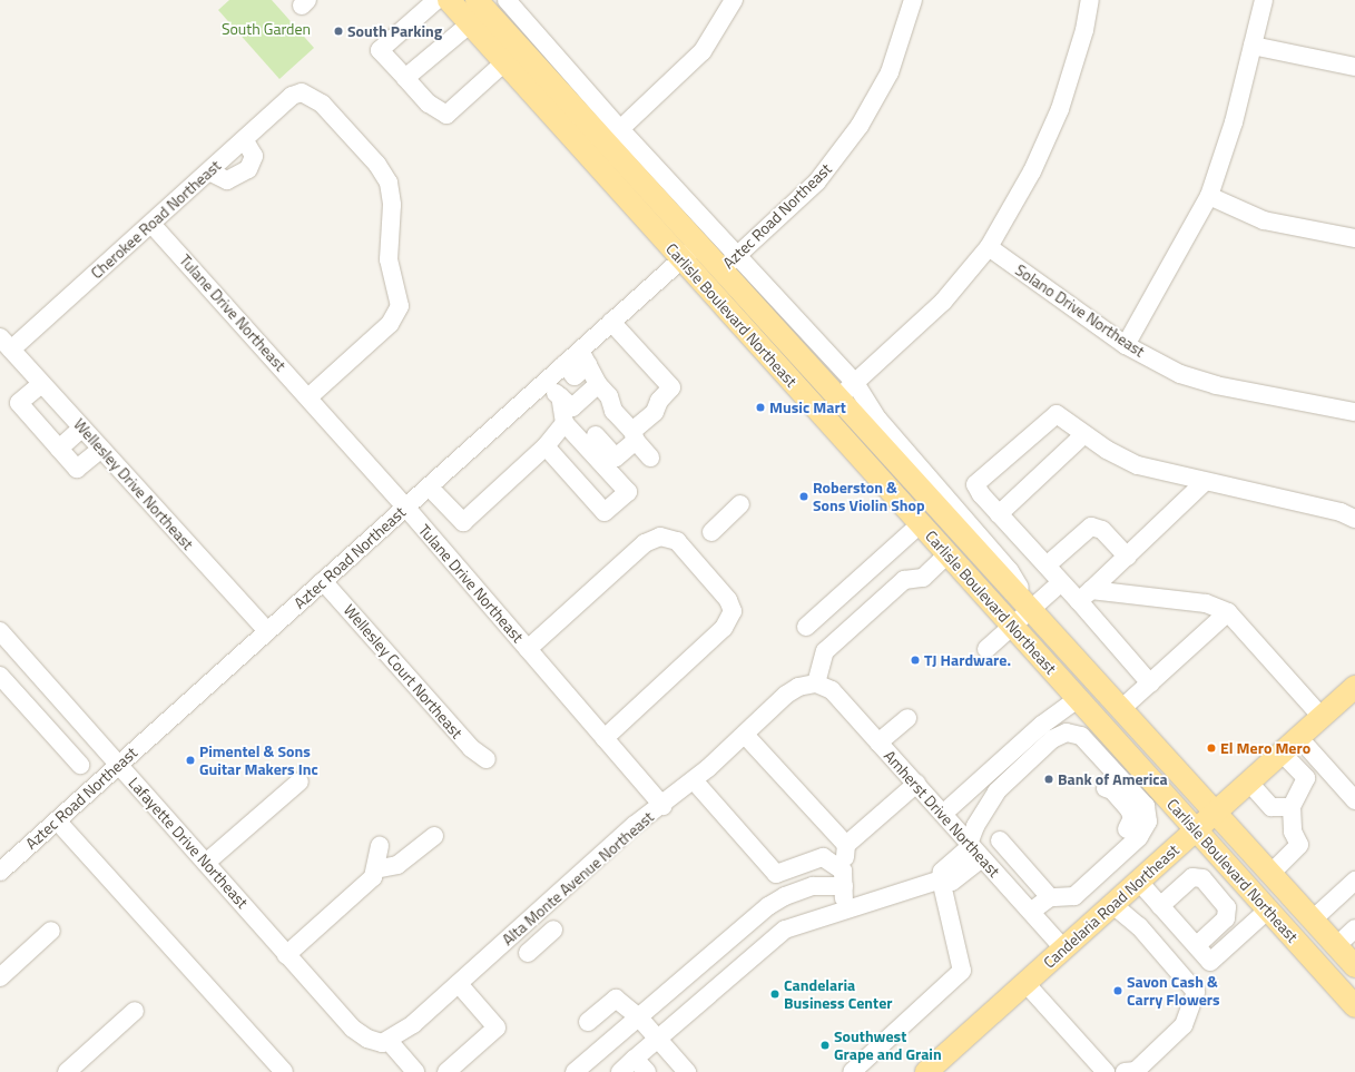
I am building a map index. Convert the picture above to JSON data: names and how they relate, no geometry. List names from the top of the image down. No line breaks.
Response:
{"streets":{"main road":["Carlisle Boulevard Northeast","Candelaria Road Northeast"],"street":["Aztec Road Northeast","Cherokee Road Northeast","Solano Drive Northeast","Tulane Drive Northeast","Wellesley Drive Northeast","Wellesley Court Northeast","Amherst Drive Northeast","Lafayette Drive Northeast","Alta Monte Avenue Northeast"]},"crossings":[["Aztec Road Northeast","Tulane Drive Northeast"],["Aztec Road Northeast","Carlisle Boulevard Northeast"],["Aztec Road Northeast","Wellesley Drive Northeast"],["Aztec Road Northeast","Wellesley Court Northeast"],["Aztec Road Northeast","Lafayette Drive Northeast"],["Cherokee Road Northeast","Tulane Drive Northeast"],["Cherokee Road Northeast","Wellesley Drive Northeast"],["Tulane Drive Northeast","Alta Monte Avenue Northeast"],["Carlisle Boulevard Northeast","Candelaria Road Northeast"],["Amherst Drive Northeast","Alta Monte Avenue Northeast"],["Amherst Drive Northeast","Candelaria Road Northeast"],["Lafayette Drive Northeast","Alta Monte Avenue Northeast"]],"parks":["South Garden"],"places":["South Parking","Music Mart","Roberston & Sons Violin Shop","TJ Hardware.","El Mero Mero","Pimentel & Sons Guitar Makers Inc","Bank of America","Savon Cash & Carry Flowers","Candelaria Business Center","Southwest Grape and Grain"]}
